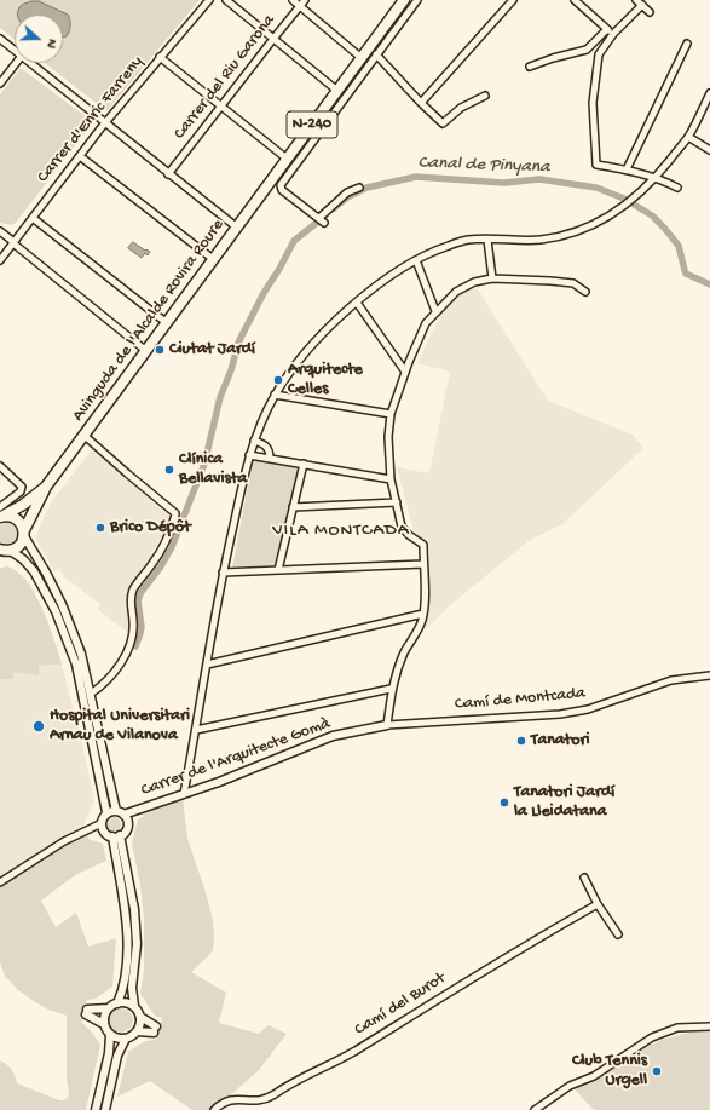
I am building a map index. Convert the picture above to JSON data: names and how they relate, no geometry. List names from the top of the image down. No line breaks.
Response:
{"streets":{"main road":["N-240","Avinguda de l'Alcalde Rovira Roure"],"street":["Carrer del Riu Garona","Carrer d'Enric Farreny","Camí de Montcada","Carrer de l'Arquitecte Gomà","Camí del Burot"]},"crossings":[["N-240","Avinguda de l'Alcalde Rovira Roure"],["Camí de Montcada","Carrer de l'Arquitecte Gomà"]],"districts":["VILA MONTCADA"],"water":["Canal de Pinyana"],"places":["Ciutat Jardí","Arquitecte Celles","Clínica Bellavista","Brico Dépôt","Hospital Universitari Arnau de Vilanova","Tanatori","Tanatori Jardí la Lleidatana","Club Tennis Urgell"],"north":"right"}
